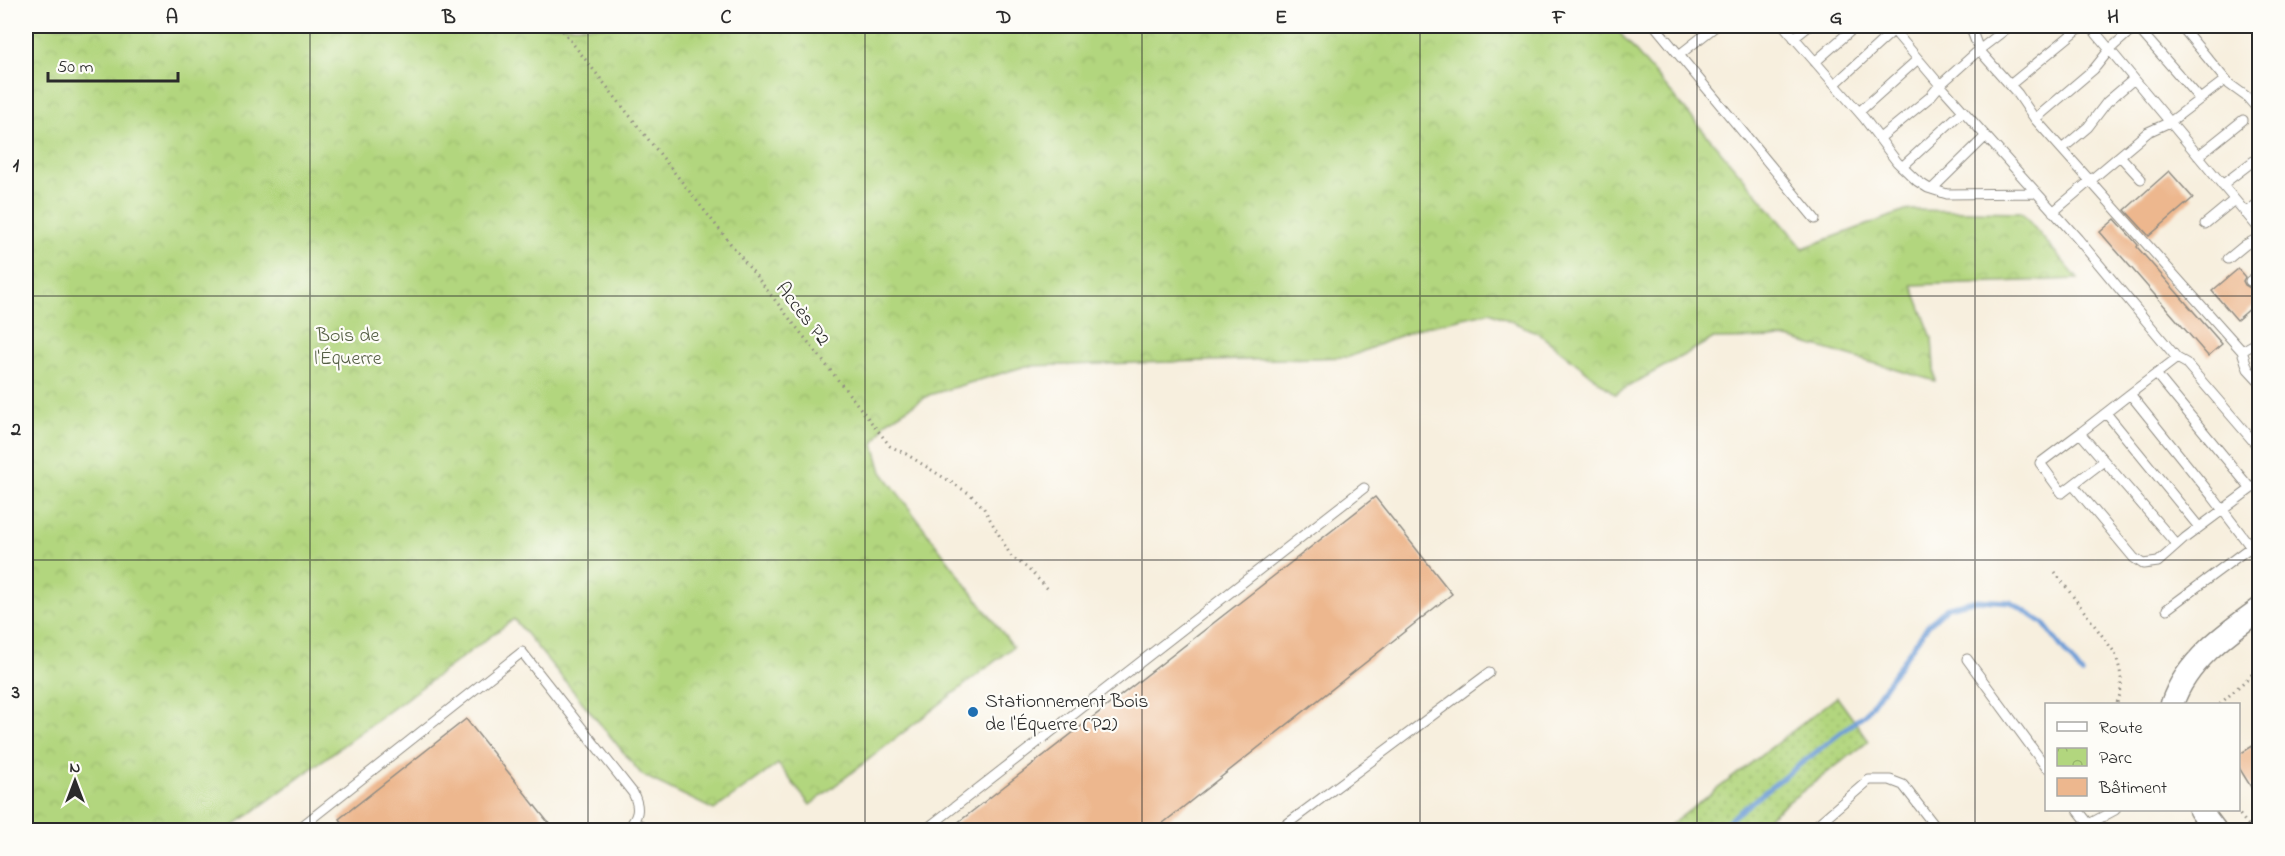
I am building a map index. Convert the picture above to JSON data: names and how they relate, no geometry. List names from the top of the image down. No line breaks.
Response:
{"streets":{"path":["Accès P2"]},"parks":["Bois de l'Équerre"],"places":["Stationnement Bois de l'Équerre (P2)"],"legend":["Route","Parc","Bâtiment"],"scale_bar":"50 m","north":"top","grid":{"columns":["A","B","C","D","E","F","G","H"],"rows":["1","2","3"]}}
